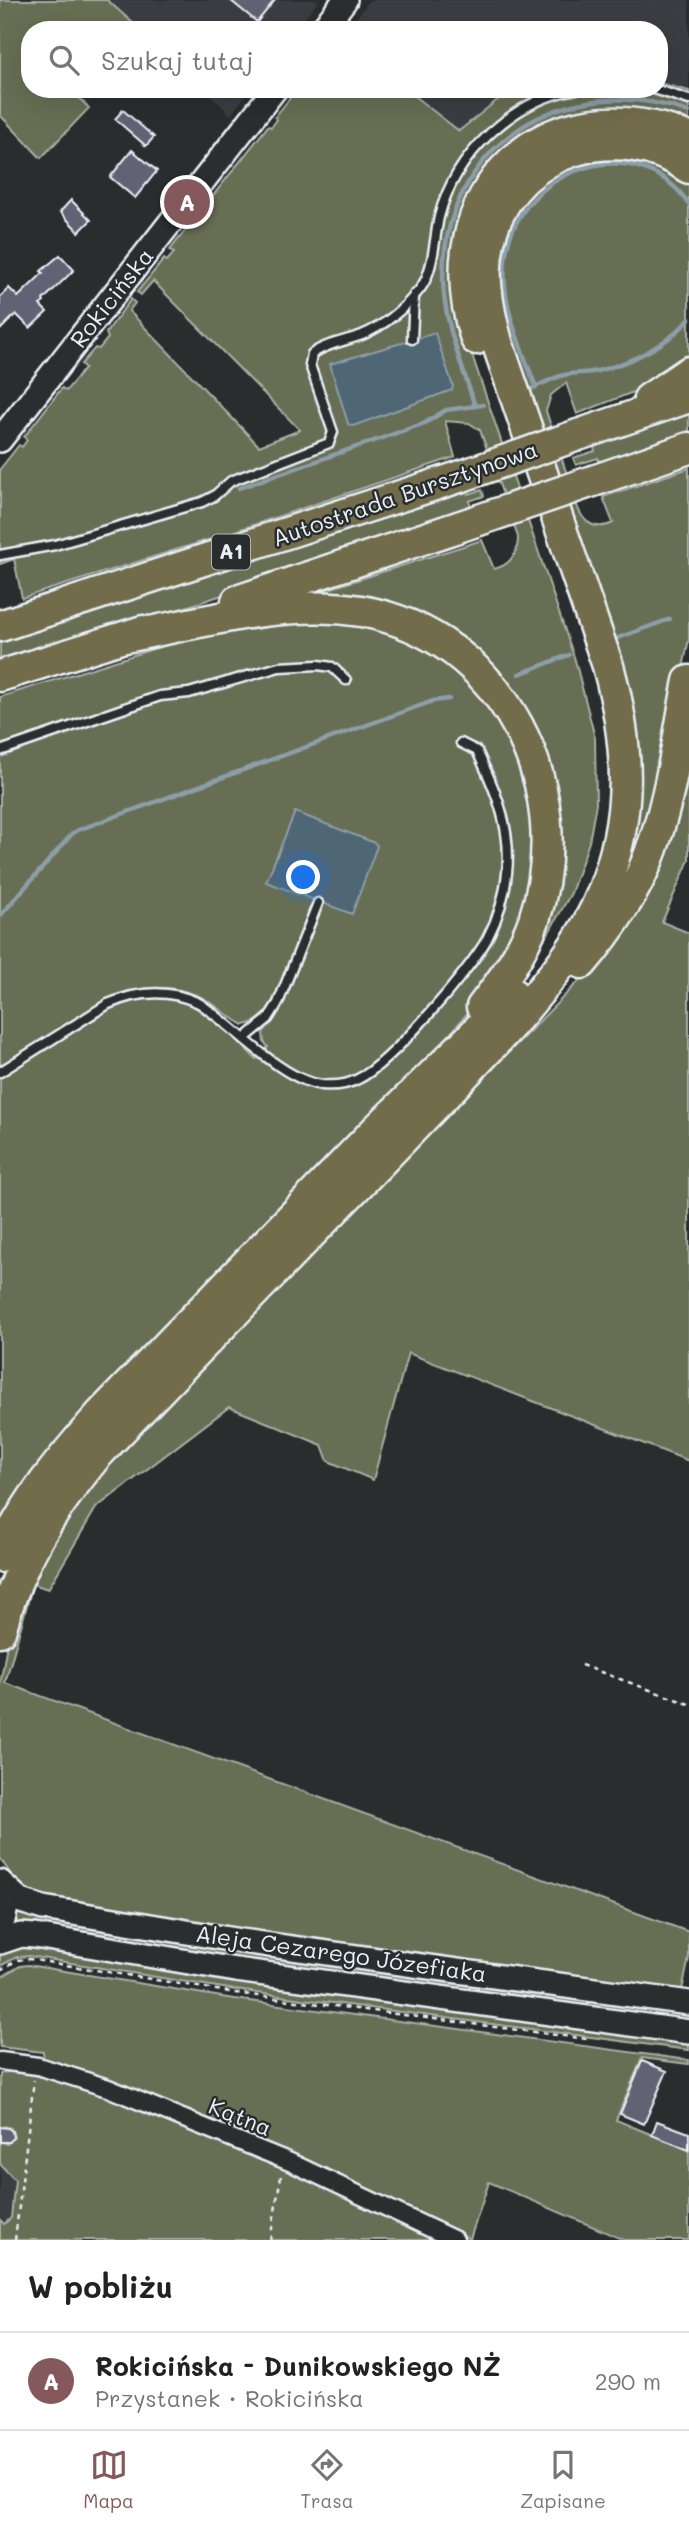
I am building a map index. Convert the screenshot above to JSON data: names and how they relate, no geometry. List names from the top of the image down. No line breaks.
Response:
{"streets":{"highway":["Autostrada Bursztynowa","A1"],"street":["Rokicińska","Aleja Cezarego Józefiaka","Kątna"]},"page":{"search":"Szukaj tutaj","pins":"A","heading":"W pobliżu","list":[{"mark":"A","name":"Rokicińska - Dunikowskiego NŻ","note":"Przystanek · Rokicińska","value":"290 m"}],"nav":["Mapa","Trasa","Zapisane"]}}
